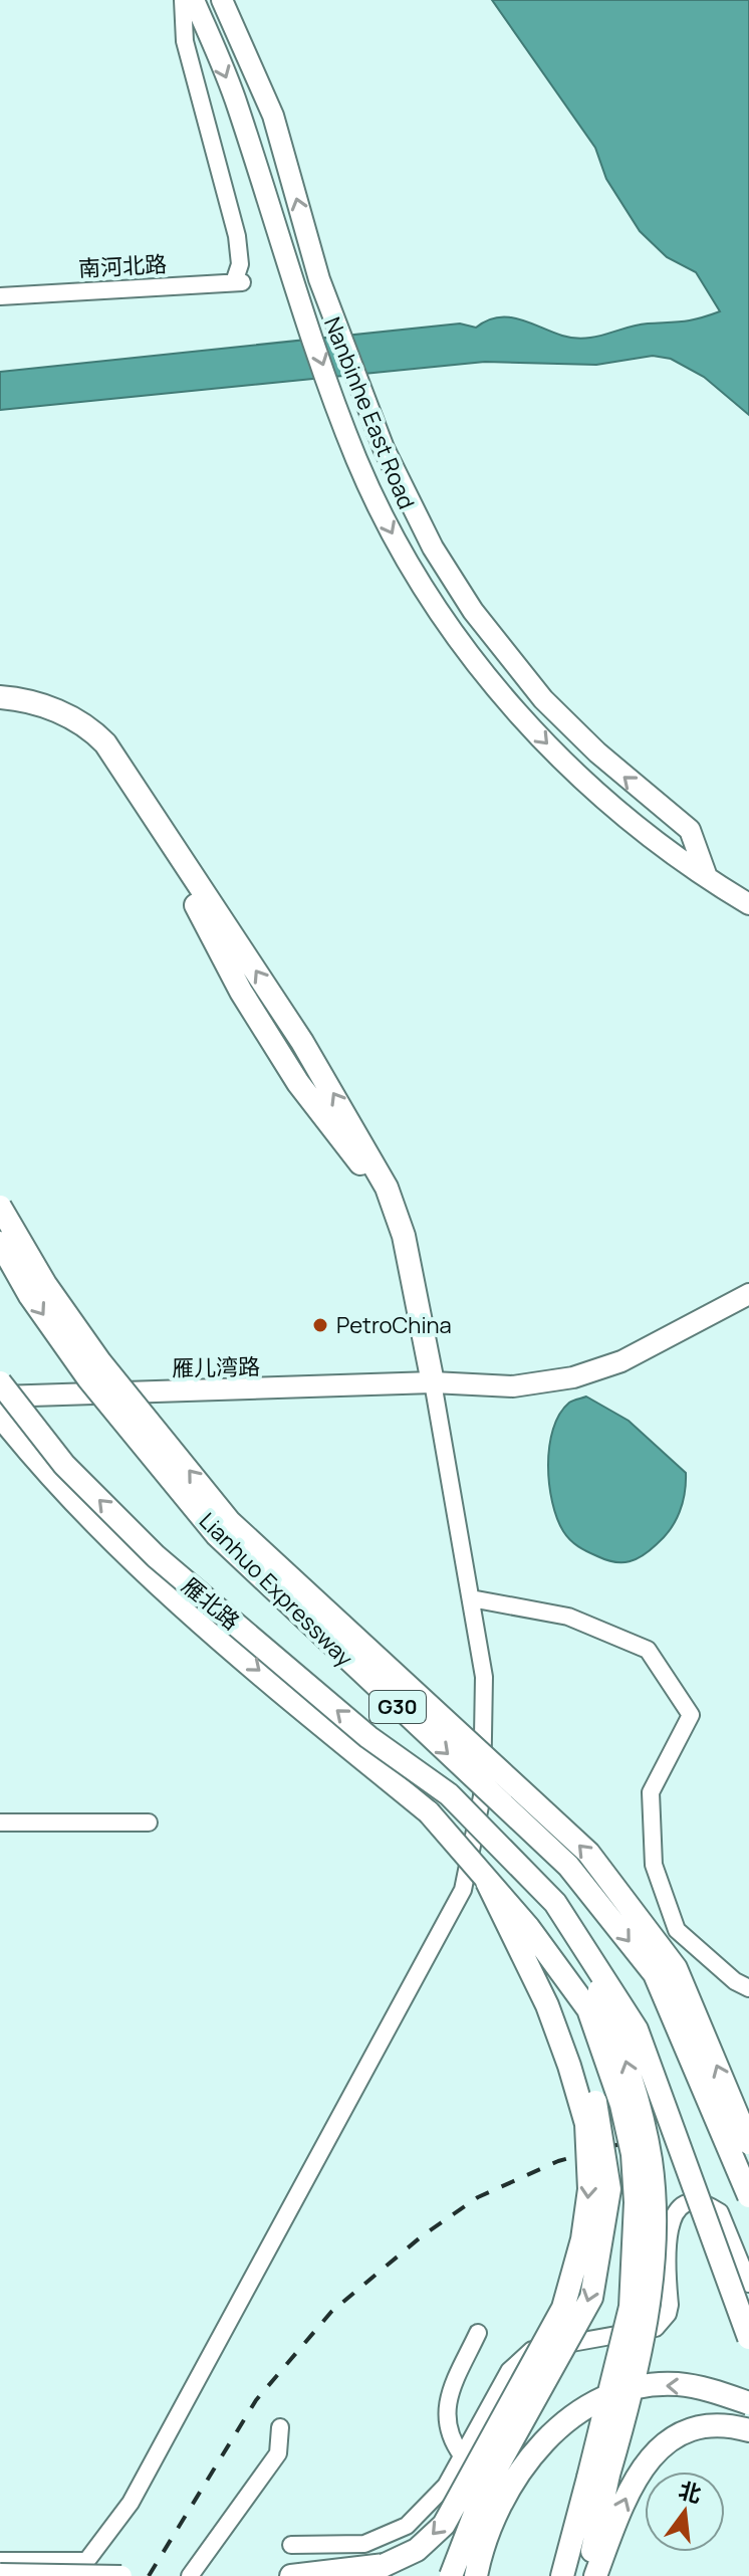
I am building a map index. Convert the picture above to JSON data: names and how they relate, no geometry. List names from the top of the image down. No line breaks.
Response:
{"streets":{"highway":["Lianhuo Expressway","雁北路","G30"],"main road":["Nanbinhe East Road","雁儿湾路"],"street":["南河北路"]},"places":["PetroChina"],"north":"top"}
